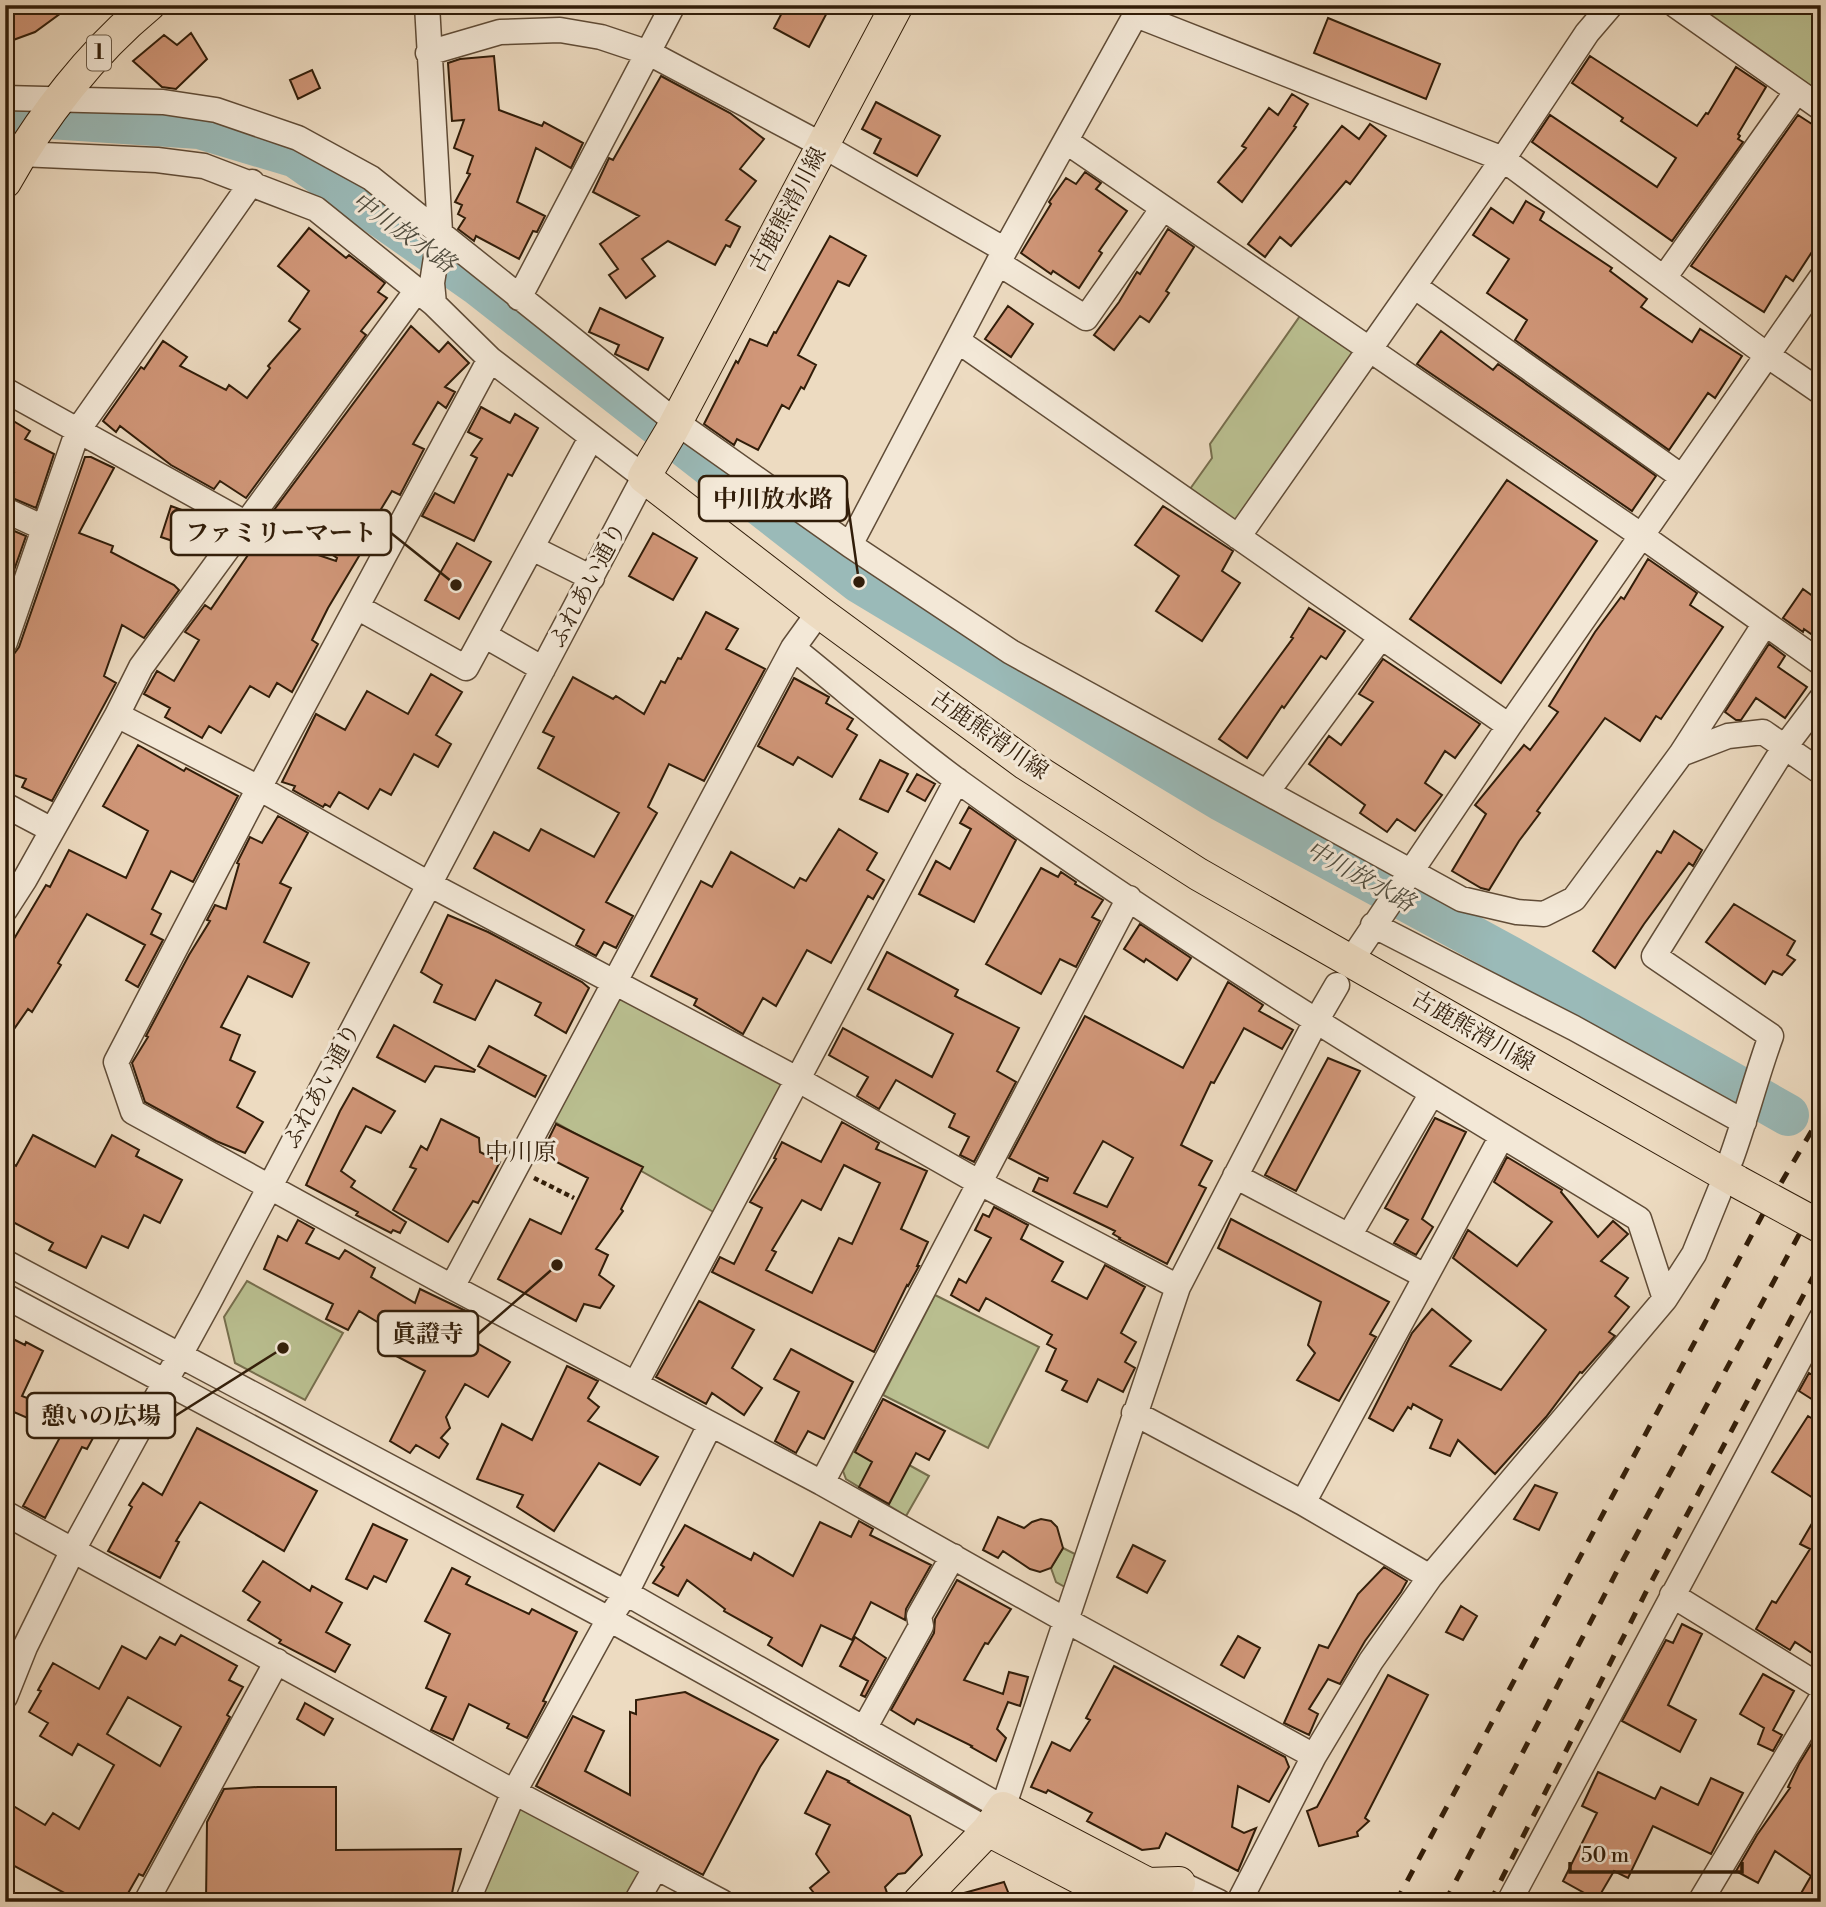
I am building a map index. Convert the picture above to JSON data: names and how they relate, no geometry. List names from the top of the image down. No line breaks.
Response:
{"streets":{"main road":["1","古鹿熊滑川線"],"street":["ふれあい通り"]},"crossings":[["古鹿熊滑川線","ふれあい通り"]],"districts":["中川原"],"water":["中川放水路"],"places":["中川放水路","ファミリーマート","眞證寺","憩いの広場"],"scale_bar":"50 m"}
